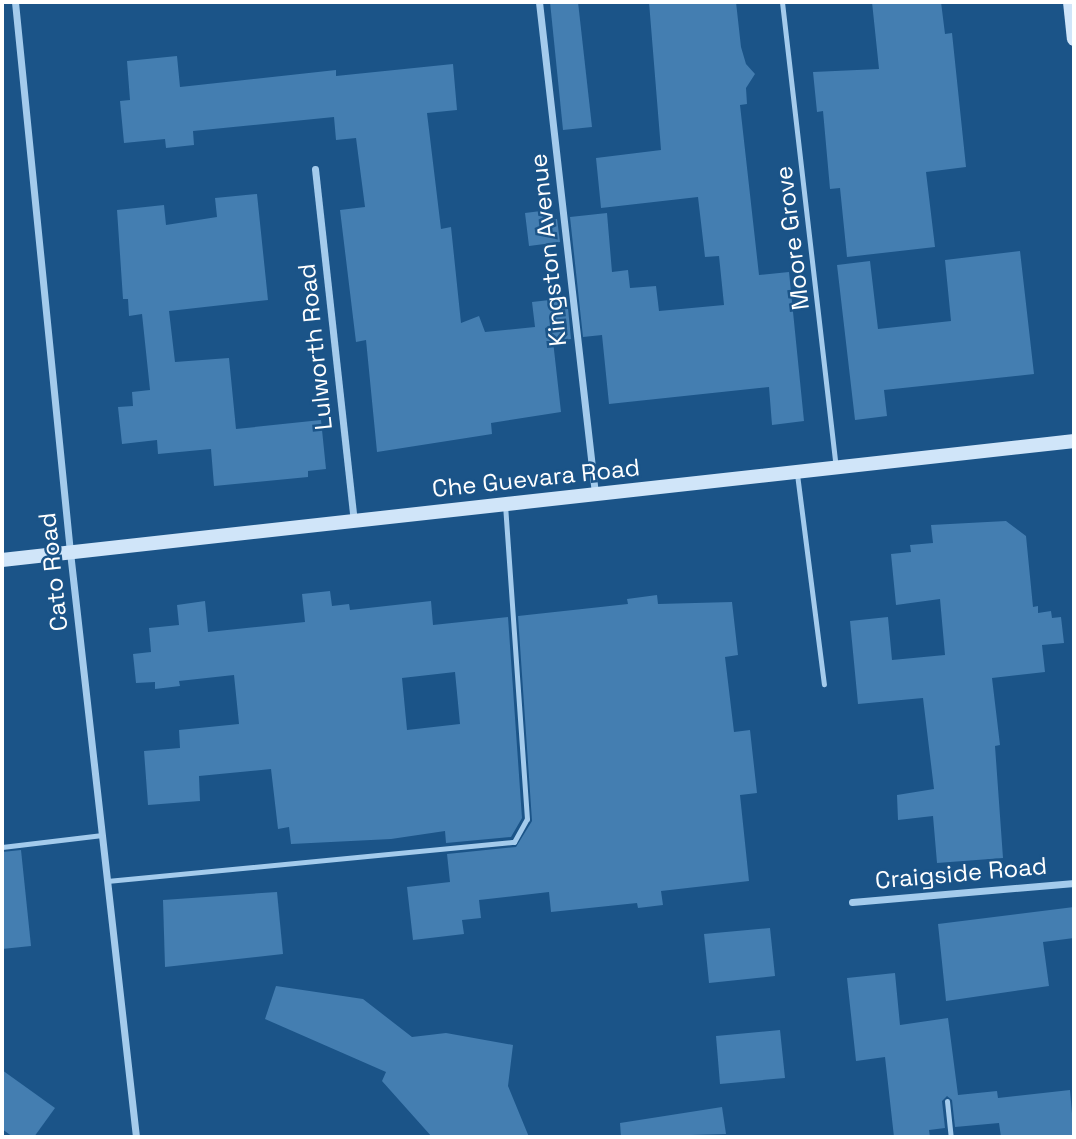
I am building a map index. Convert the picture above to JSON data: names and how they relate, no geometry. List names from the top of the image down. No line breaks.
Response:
{"streets":{"street":["Kingston Avenue","Lulworth Road","Che Guevara Road","Cato Road","Craigside Road"],"lane":["Moore Grove"]},"crossings":[["Moore Grove","Che Guevara Road"],["Kingston Avenue","Che Guevara Road"],["Lulworth Road","Che Guevara Road"],["Che Guevara Road","Cato Road"]]}
